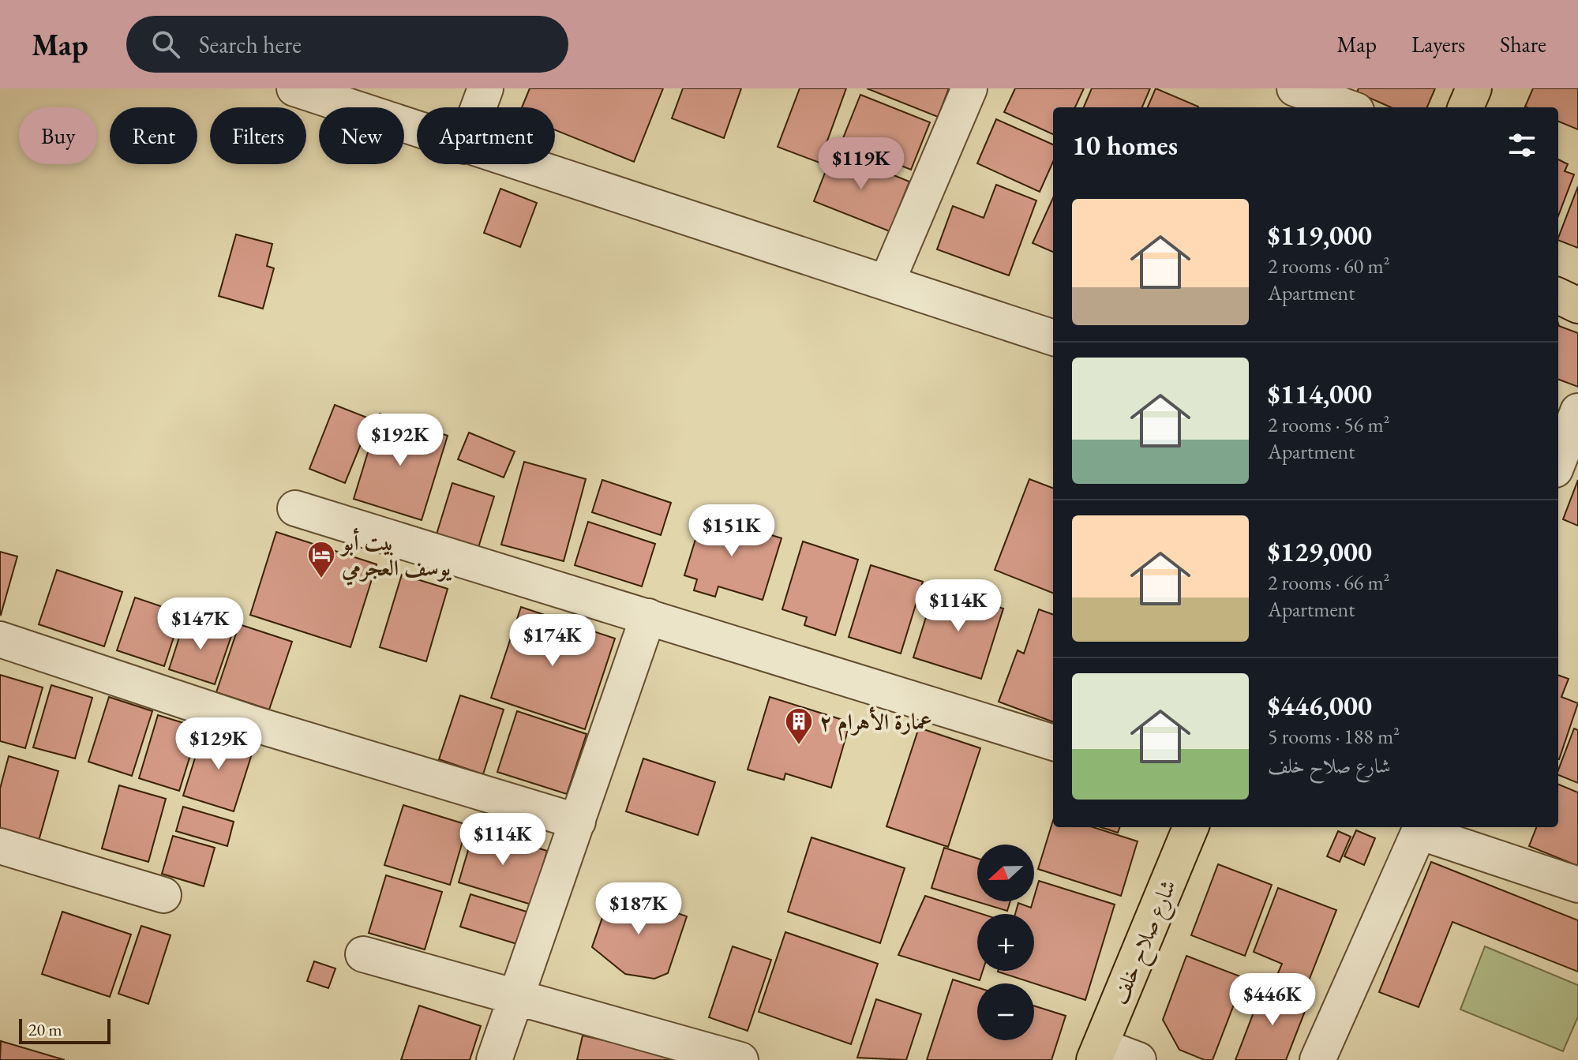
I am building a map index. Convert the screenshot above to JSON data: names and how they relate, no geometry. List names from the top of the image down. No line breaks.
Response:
{"streets":{"main road":["شارع صلاح خلف"]},"places":{"hotel":["بيت أبو يوسف العجرمي"],"building":["عمارة الأهرام ٢"]},"scale_bar":"20 m","north":"left","page":{"header":"Map","search":"Search here","nav":["Map","Layers","Share"],"chip":["Buy","Rent","Filters","New","Apartment"],"heading":"10 homes","price":["$119K","$192K","$151K","$114K","$147K","$174K","$129K","$114K","$187K","$446K"],"list":[{"name":"$119,000","note":"2 rooms · 60 m² · Apartment"},{"name":"$114,000","note":"2 rooms · 56 m² · Apartment"},{"name":"$129,000","note":"2 rooms · 66 m² · Apartment"},{"name":"$446,000","note":"5 rooms · 188 m² · شارع صلاح خلف"}],"map_buttons":["+","−"],"scale":"20 m"}}
